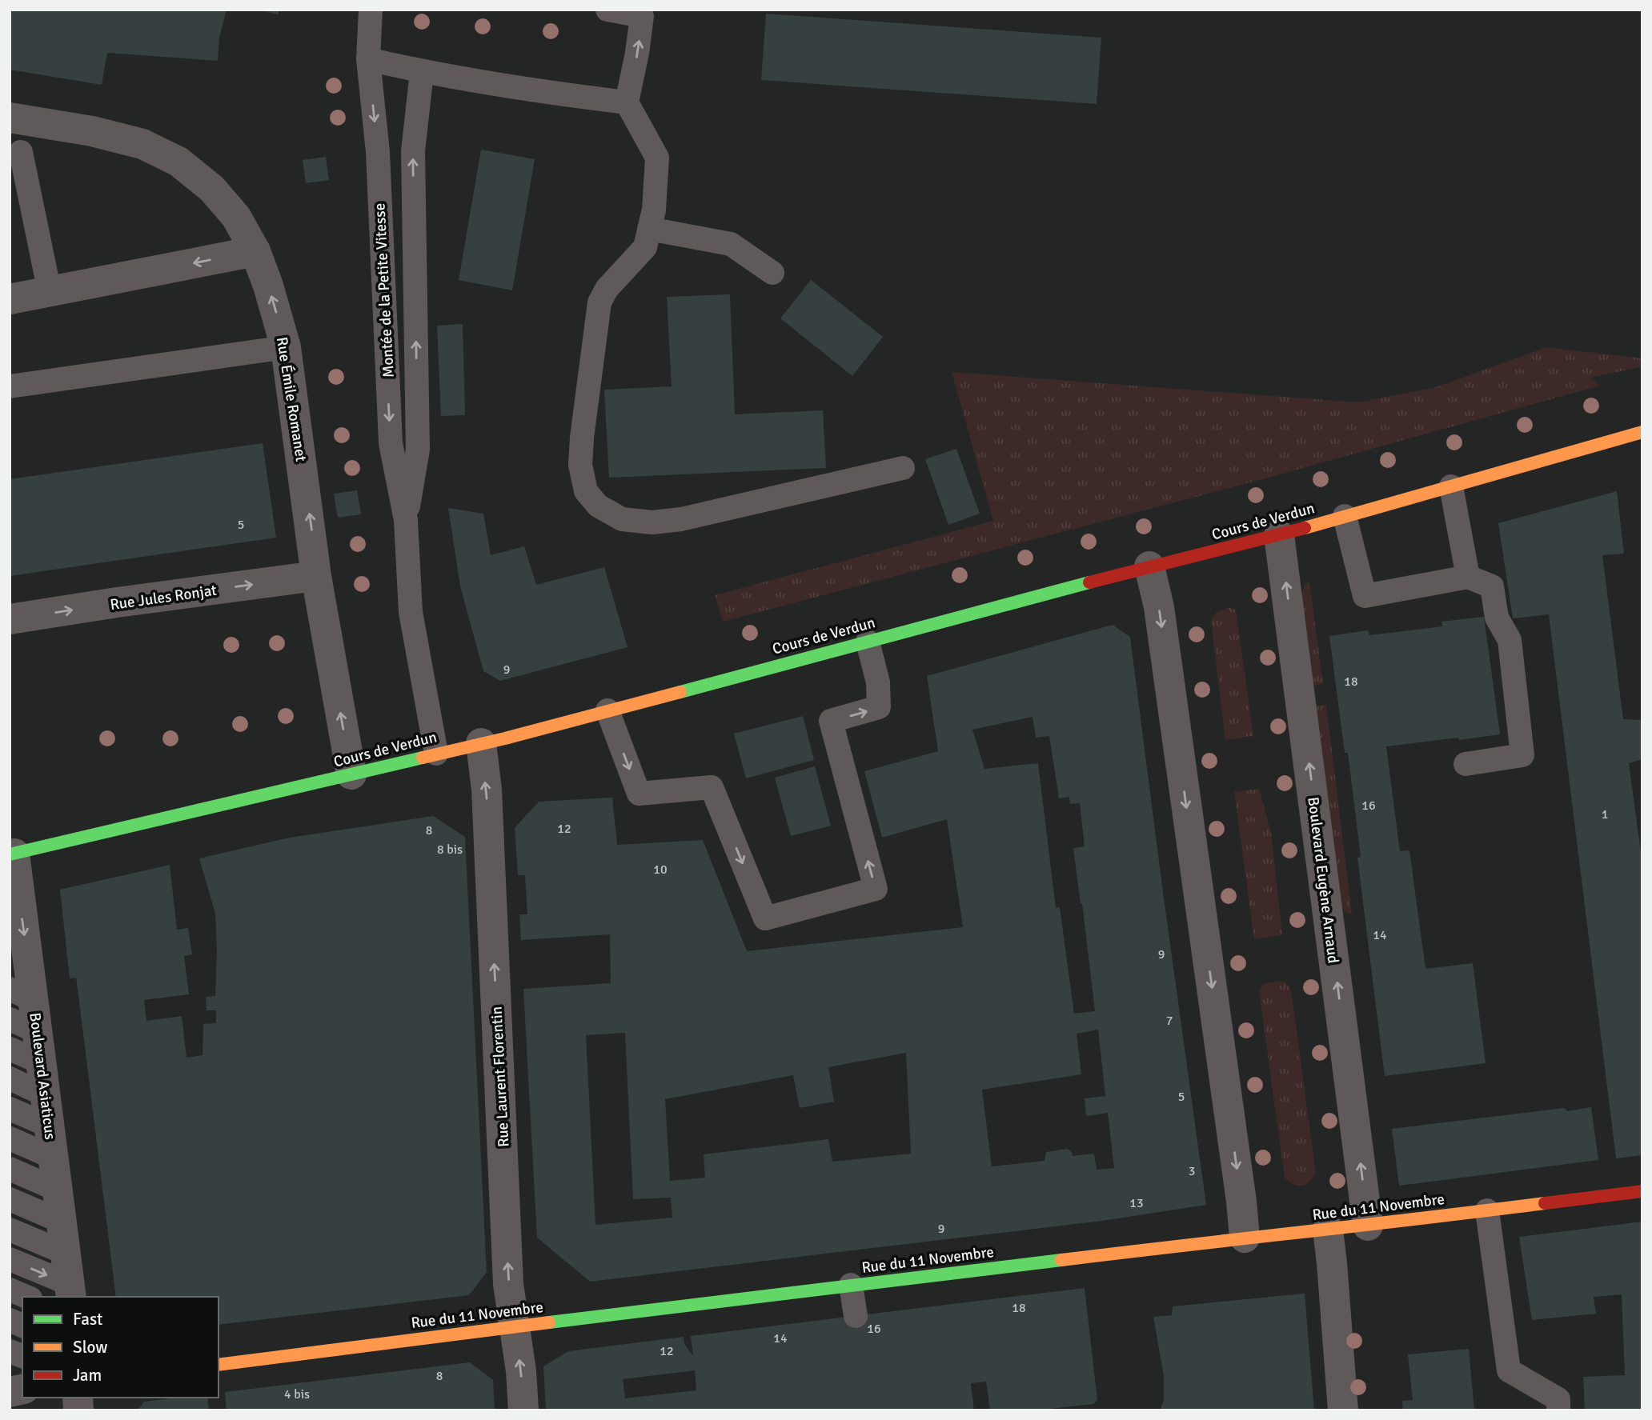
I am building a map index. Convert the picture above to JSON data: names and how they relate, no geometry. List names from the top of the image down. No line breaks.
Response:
{"streets":{"main road":["Cours de Verdun","Rue du 11 Novembre"],"street":["Rue Émile Romanet","Rue Jules Ronjat","Boulevard Eugène Arnaud","Boulevard Asiaticus","Rue Laurent Florentin"],"lane":["Montée de la Petite Vitesse"]},"crossings":[["Montée de la Petite Vitesse","Cours de Verdun"],["Rue Émile Romanet","Cours de Verdun"],["Rue Émile Romanet","Rue Jules Ronjat"],["Cours de Verdun","Boulevard Eugène Arnaud"],["Cours de Verdun","Boulevard Asiaticus"],["Cours de Verdun","Rue Laurent Florentin"],["Boulevard Eugène Arnaud","Rue du 11 Novembre"],["Rue Laurent Florentin","Rue du 11 Novembre"]],"one_way":["Rue Émile Romanet","Rue Jules Ronjat","Rue Laurent Florentin"],"house_numbers":["5","9","18","16","1","12","8","8 bis","10","14","9","7","5","3","13","9","18","16","14","12","8","4 bis"],"legend":["Fast","Slow","Jam"]}
